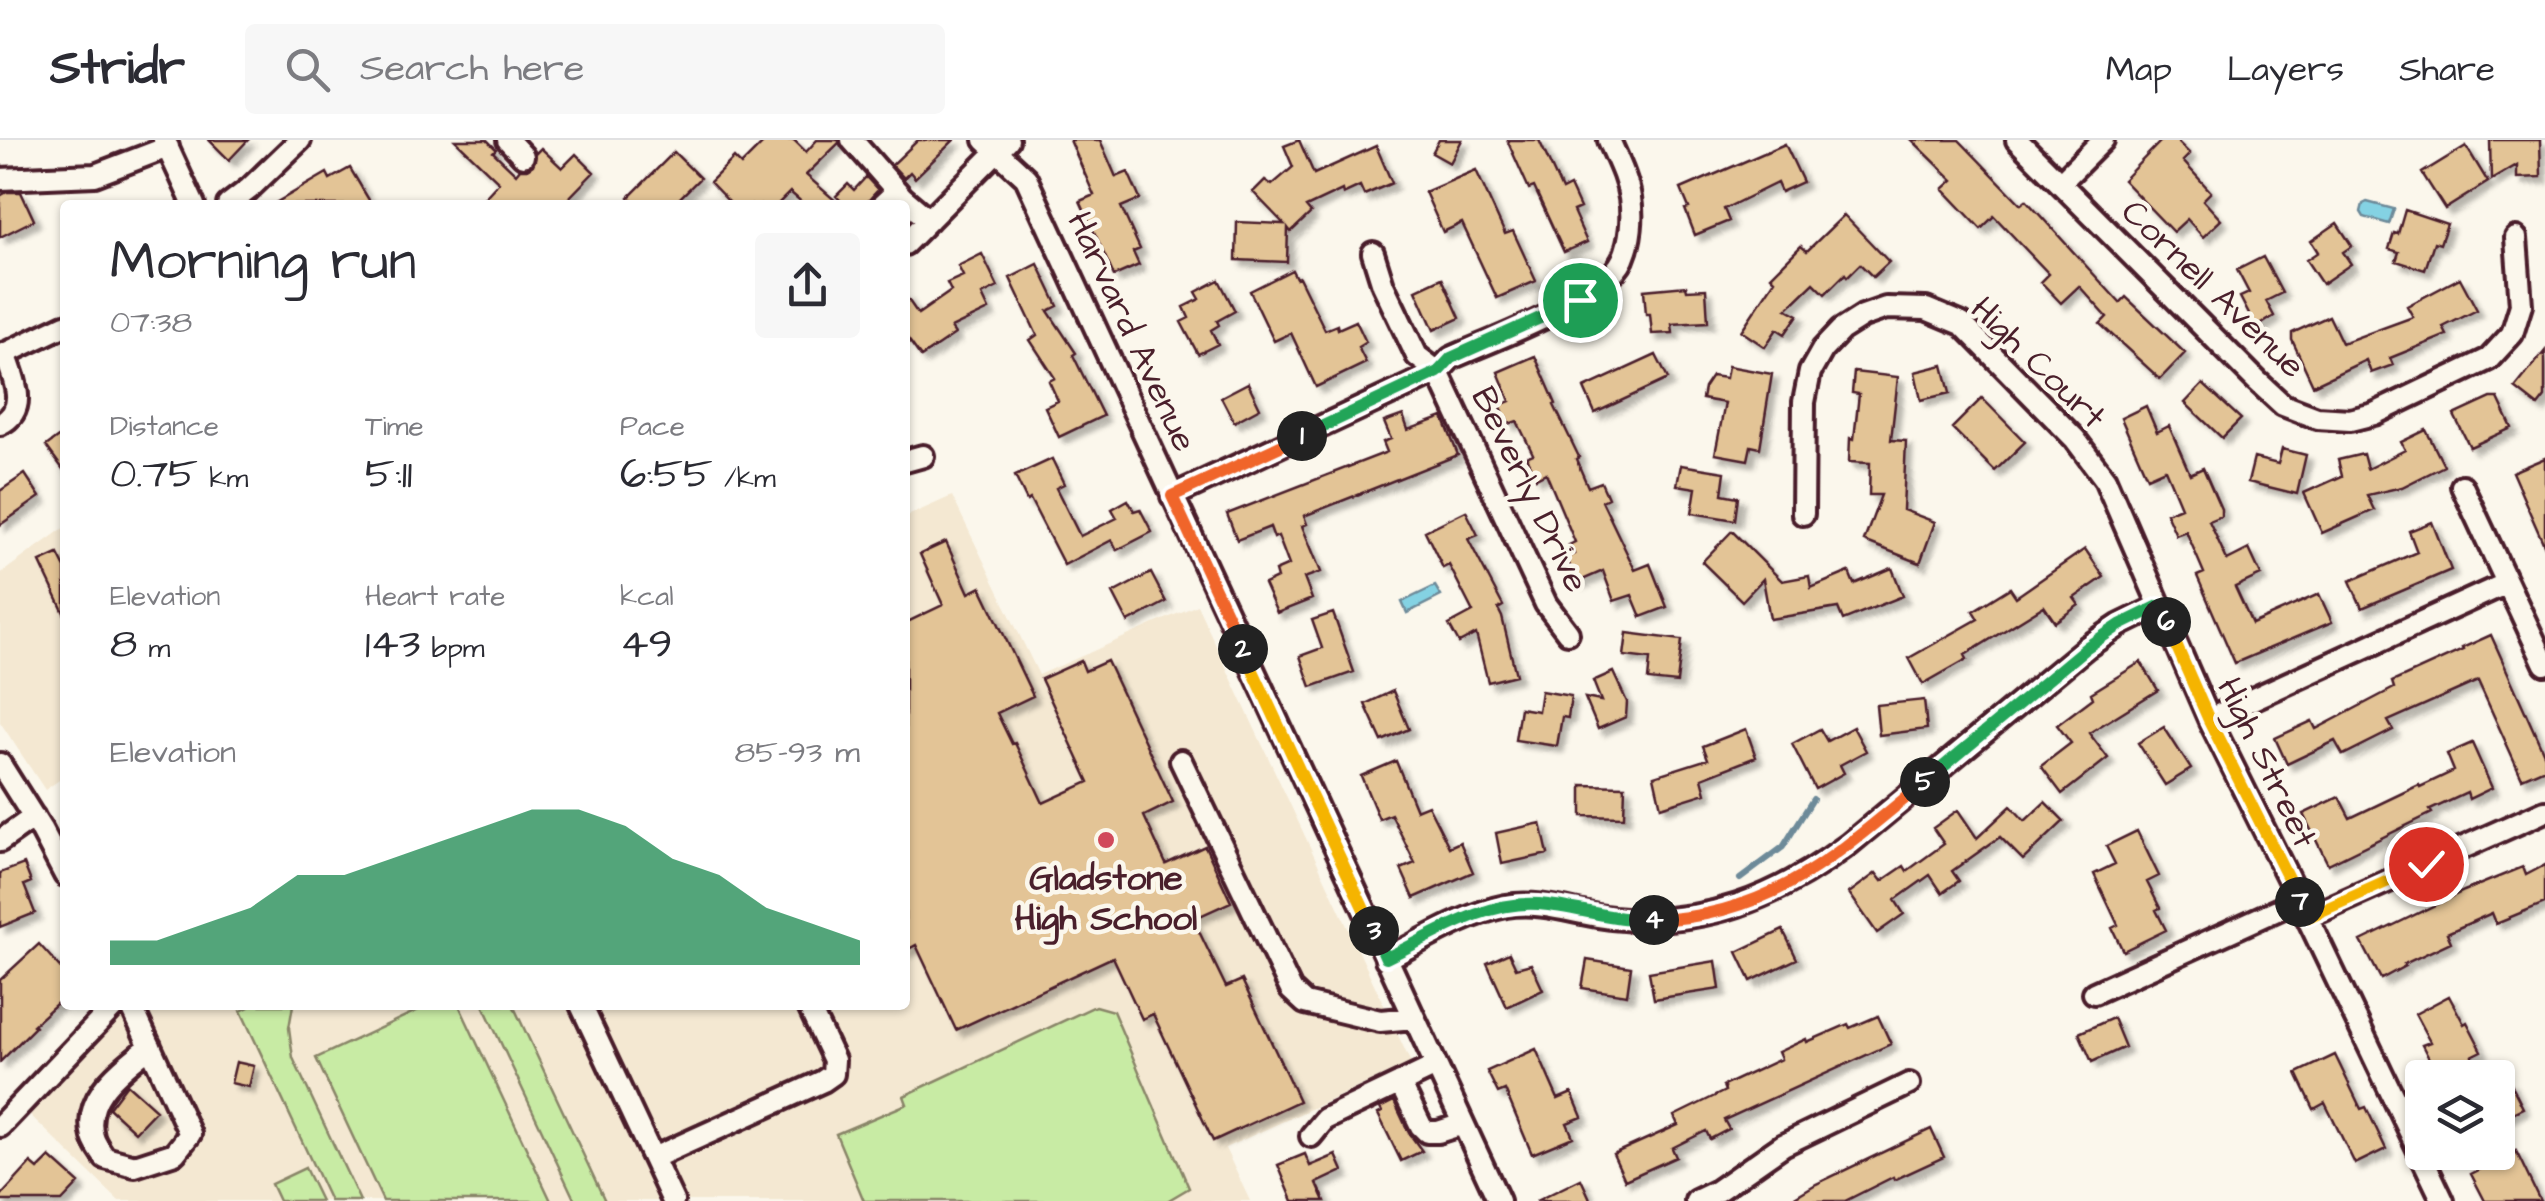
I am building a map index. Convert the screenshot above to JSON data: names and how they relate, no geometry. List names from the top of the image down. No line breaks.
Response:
{"streets":{"street":["Cornell Avenue","Harvard Avenue","High Court","Beverly Drive","High Street"]},"crossings":[["High Court","High Street"]],"places":["Gladstone High School"],"page":{"header":"Stridr","search":"Search here","nav":["Map","Layers","Share"],"heading":["Morning run","07:38"],"stats":[["Distance","0.75 km"],["Time","5:11"],["Pace","6:55 /km"],["Elevation","8 m"],["Heart rate","143 bpm"],["kcal","49"]],"pins":["1","6","2","5","7","4","3"],"chart":["Elevation","85–93 m"]}}
